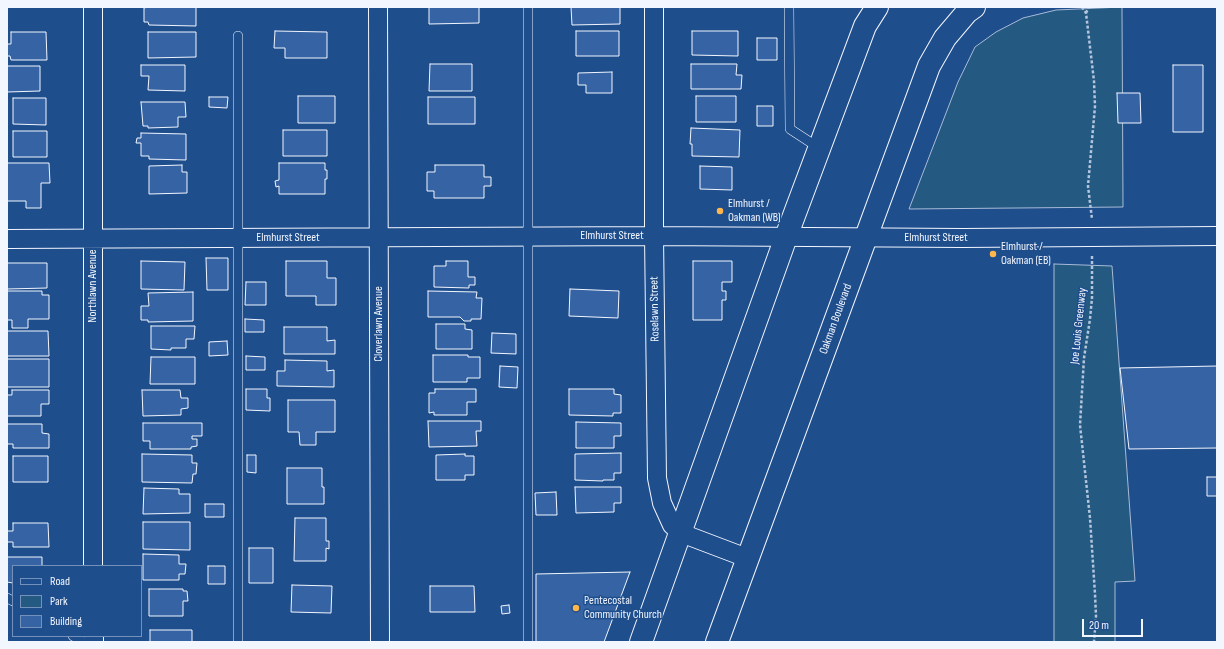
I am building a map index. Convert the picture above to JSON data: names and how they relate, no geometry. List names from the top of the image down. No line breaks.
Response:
{"streets":{"street":["Elmhurst Street","Northlawn Avenue","Roselawn Street","Oakman Boulevard","Cloverlawn Avenue"],"path":["Joe Louis Greenway"]},"crossings":[["Elmhurst Street","Northlawn Avenue"],["Elmhurst Street","Roselawn Street"],["Elmhurst Street","Oakman Boulevard"],["Elmhurst Street","Cloverlawn Avenue"],["Elmhurst Street","Joe Louis Greenway"]],"places":["Elmhurst / Oakman (WB)","Elmhurst / Oakman (EB)","Pentecostal Community Church"],"legend":["Road","Park","Building"],"scale_bar":"20 m"}
